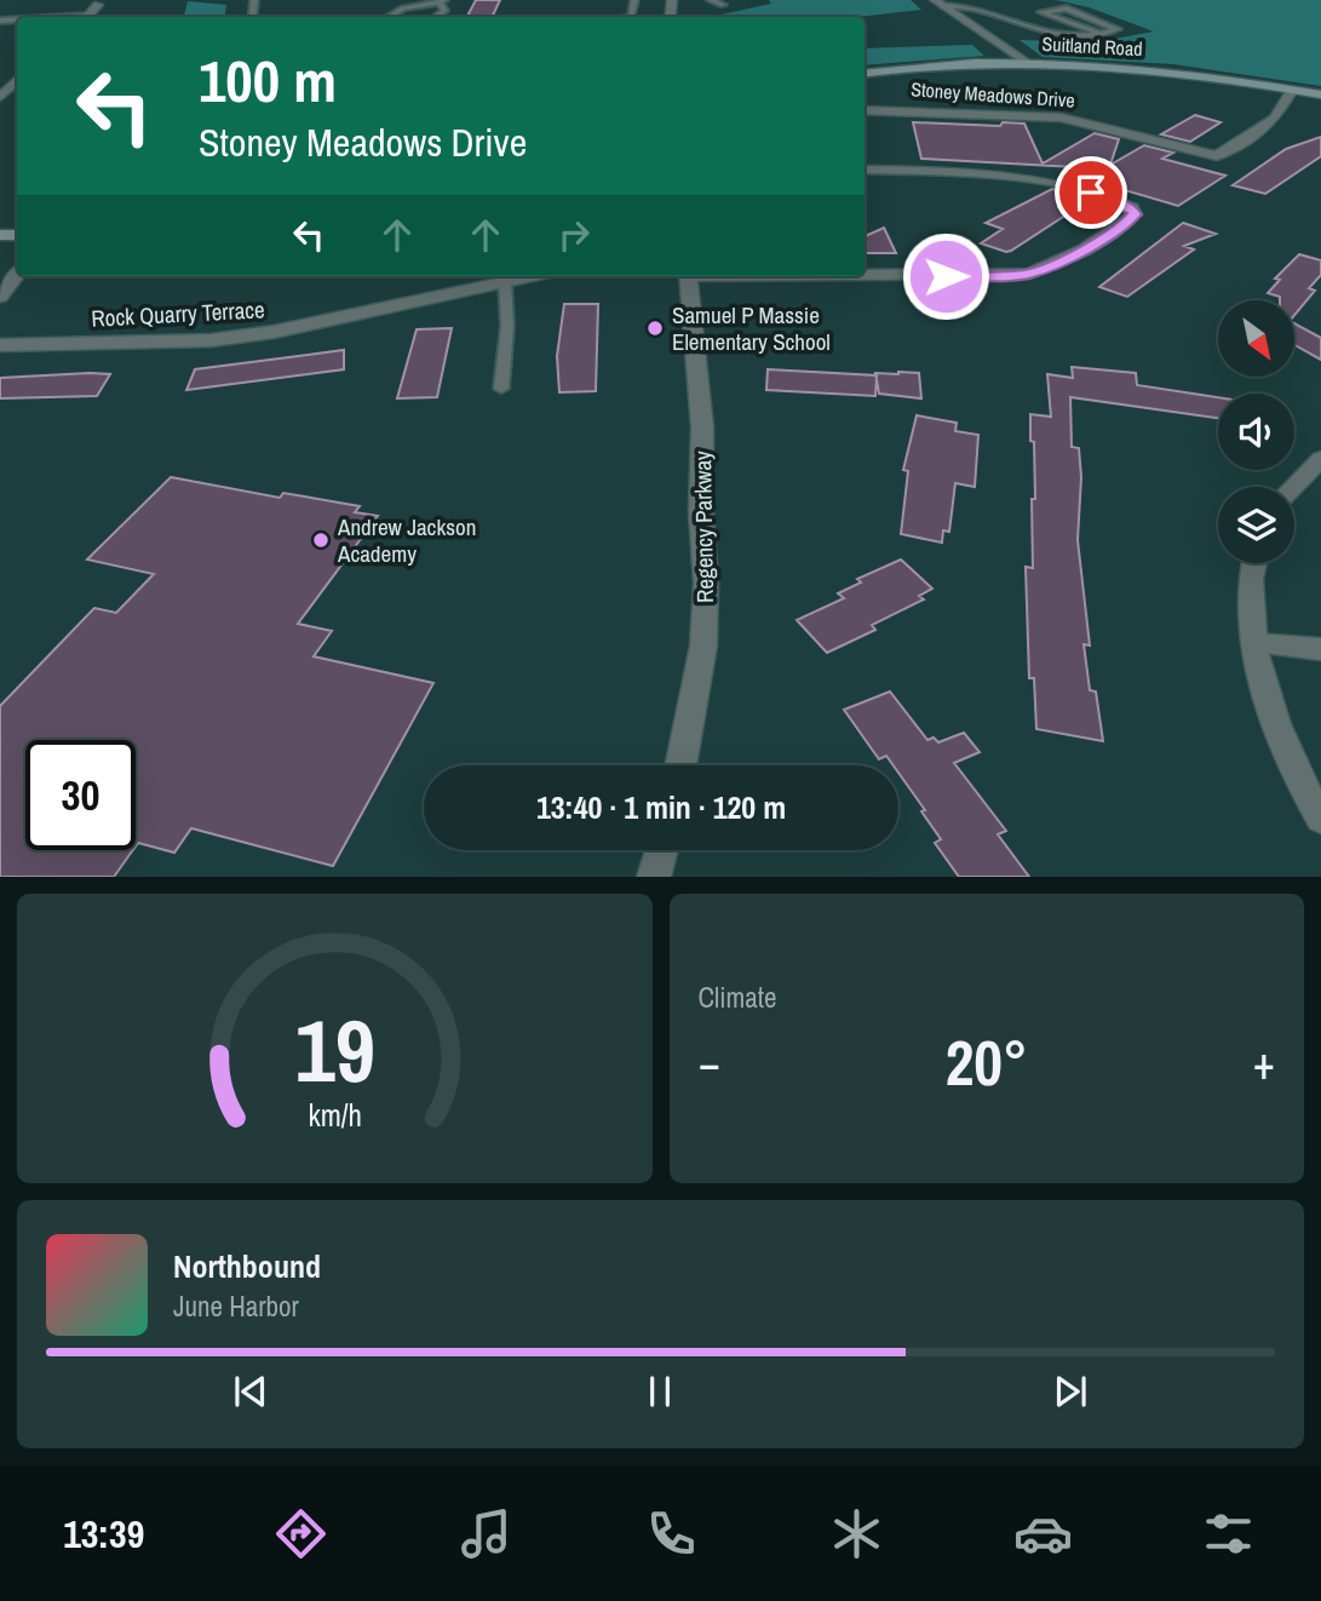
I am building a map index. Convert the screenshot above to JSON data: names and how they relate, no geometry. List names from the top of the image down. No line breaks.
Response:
{"streets":{"main road":["Suitland Road"],"street":["Stoney Meadows Drive","Rock Quarry Terrace","Regency Parkway"]},"crossings":[["Suitland Road","Stoney Meadows Drive"]],"places":["Samuel P Massie Elementary School","Andrew Jackson Academy"],"north":"bottom right","page":{"turn":["100 m","Stoney Meadows Drive"],"limit":"30","trip":"13:40 · 1 min · 120 m","tile":"Climate","heat":["−","20°","+"],"song":["Northbound","June Harbor"],"tabs":"13:39","gauge":["19","km/h"]}}
